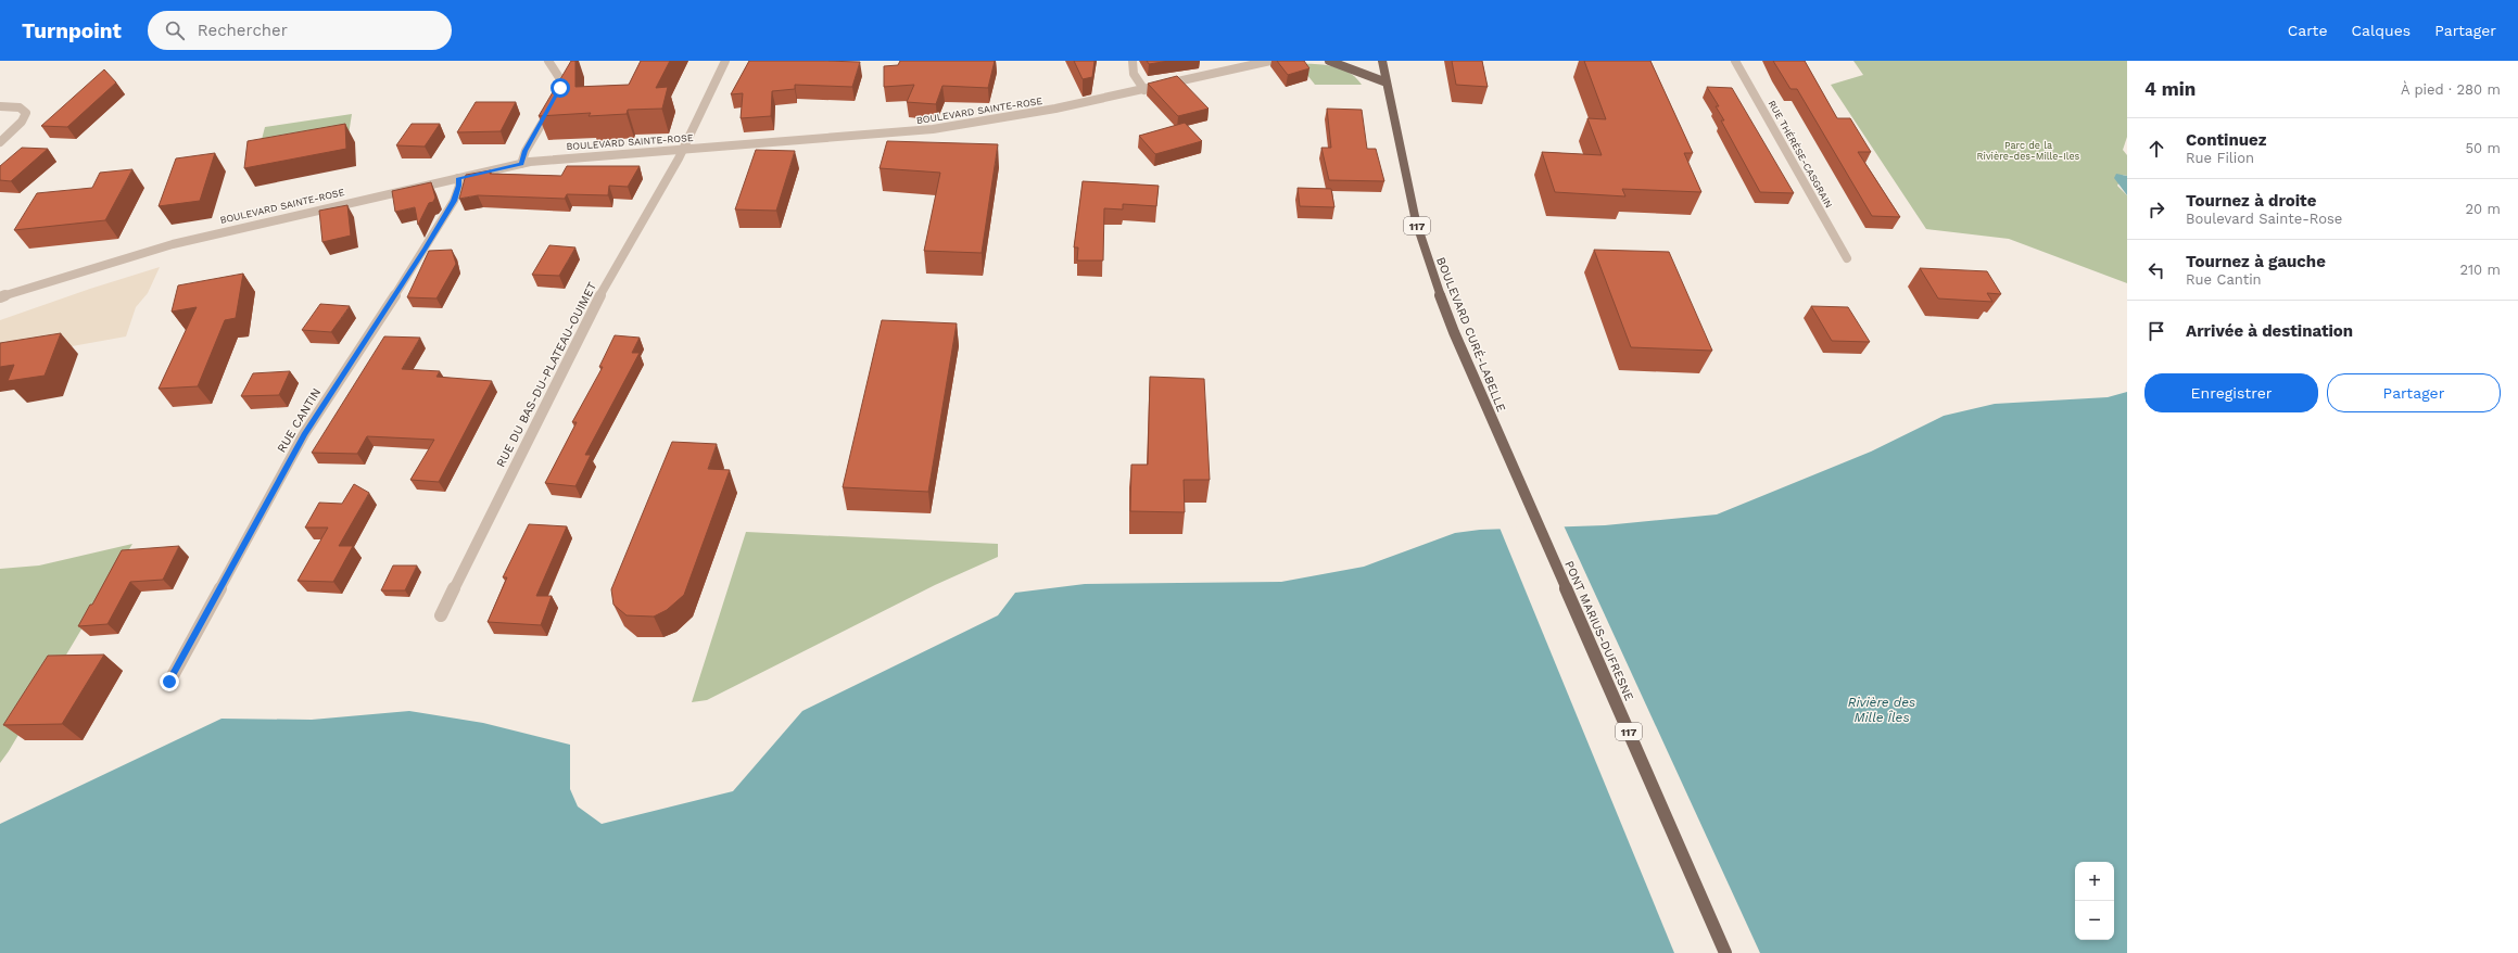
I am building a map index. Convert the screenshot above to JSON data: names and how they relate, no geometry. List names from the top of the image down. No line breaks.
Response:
{"streets":{"main road":["117","BOULEVARD CURÉ-LABELLE","PONT MARIUS-DUFRESNE"],"street":["BOULEVARD SAINTE-ROSE","RUE THÉRÈSE-CASGRAIN","RUE DU BAS-DU-PLATEAU-OUIMET","RUE CANTIN"]},"crossings":[["BOULEVARD SAINTE-ROSE","RUE DU BAS-DU-PLATEAU-OUIMET"],["BOULEVARD SAINTE-ROSE","RUE CANTIN"],["BOULEVARD CURÉ-LABELLE","PONT MARIUS-DUFRESNE"]],"water":["Rivière des Mille Îles"],"parks":["Parc de la Rivière-des-Mille-Iles"],"page":{"header":"Turnpoint","search":"Rechercher","nav":["Carte","Calques","Partager"],"heading":["4 min","À pied · 280 m"],"list":[["Continuez","Rue Filion","50 m"],["Tournez à droite","Boulevard Sainte-Rose","20 m"],["Tournez à gauche","Rue Cantin","210 m"],"Arrivée à destination"],"buttons":["Enregistrer","Partager"],"map_buttons":["+","−"]}}
